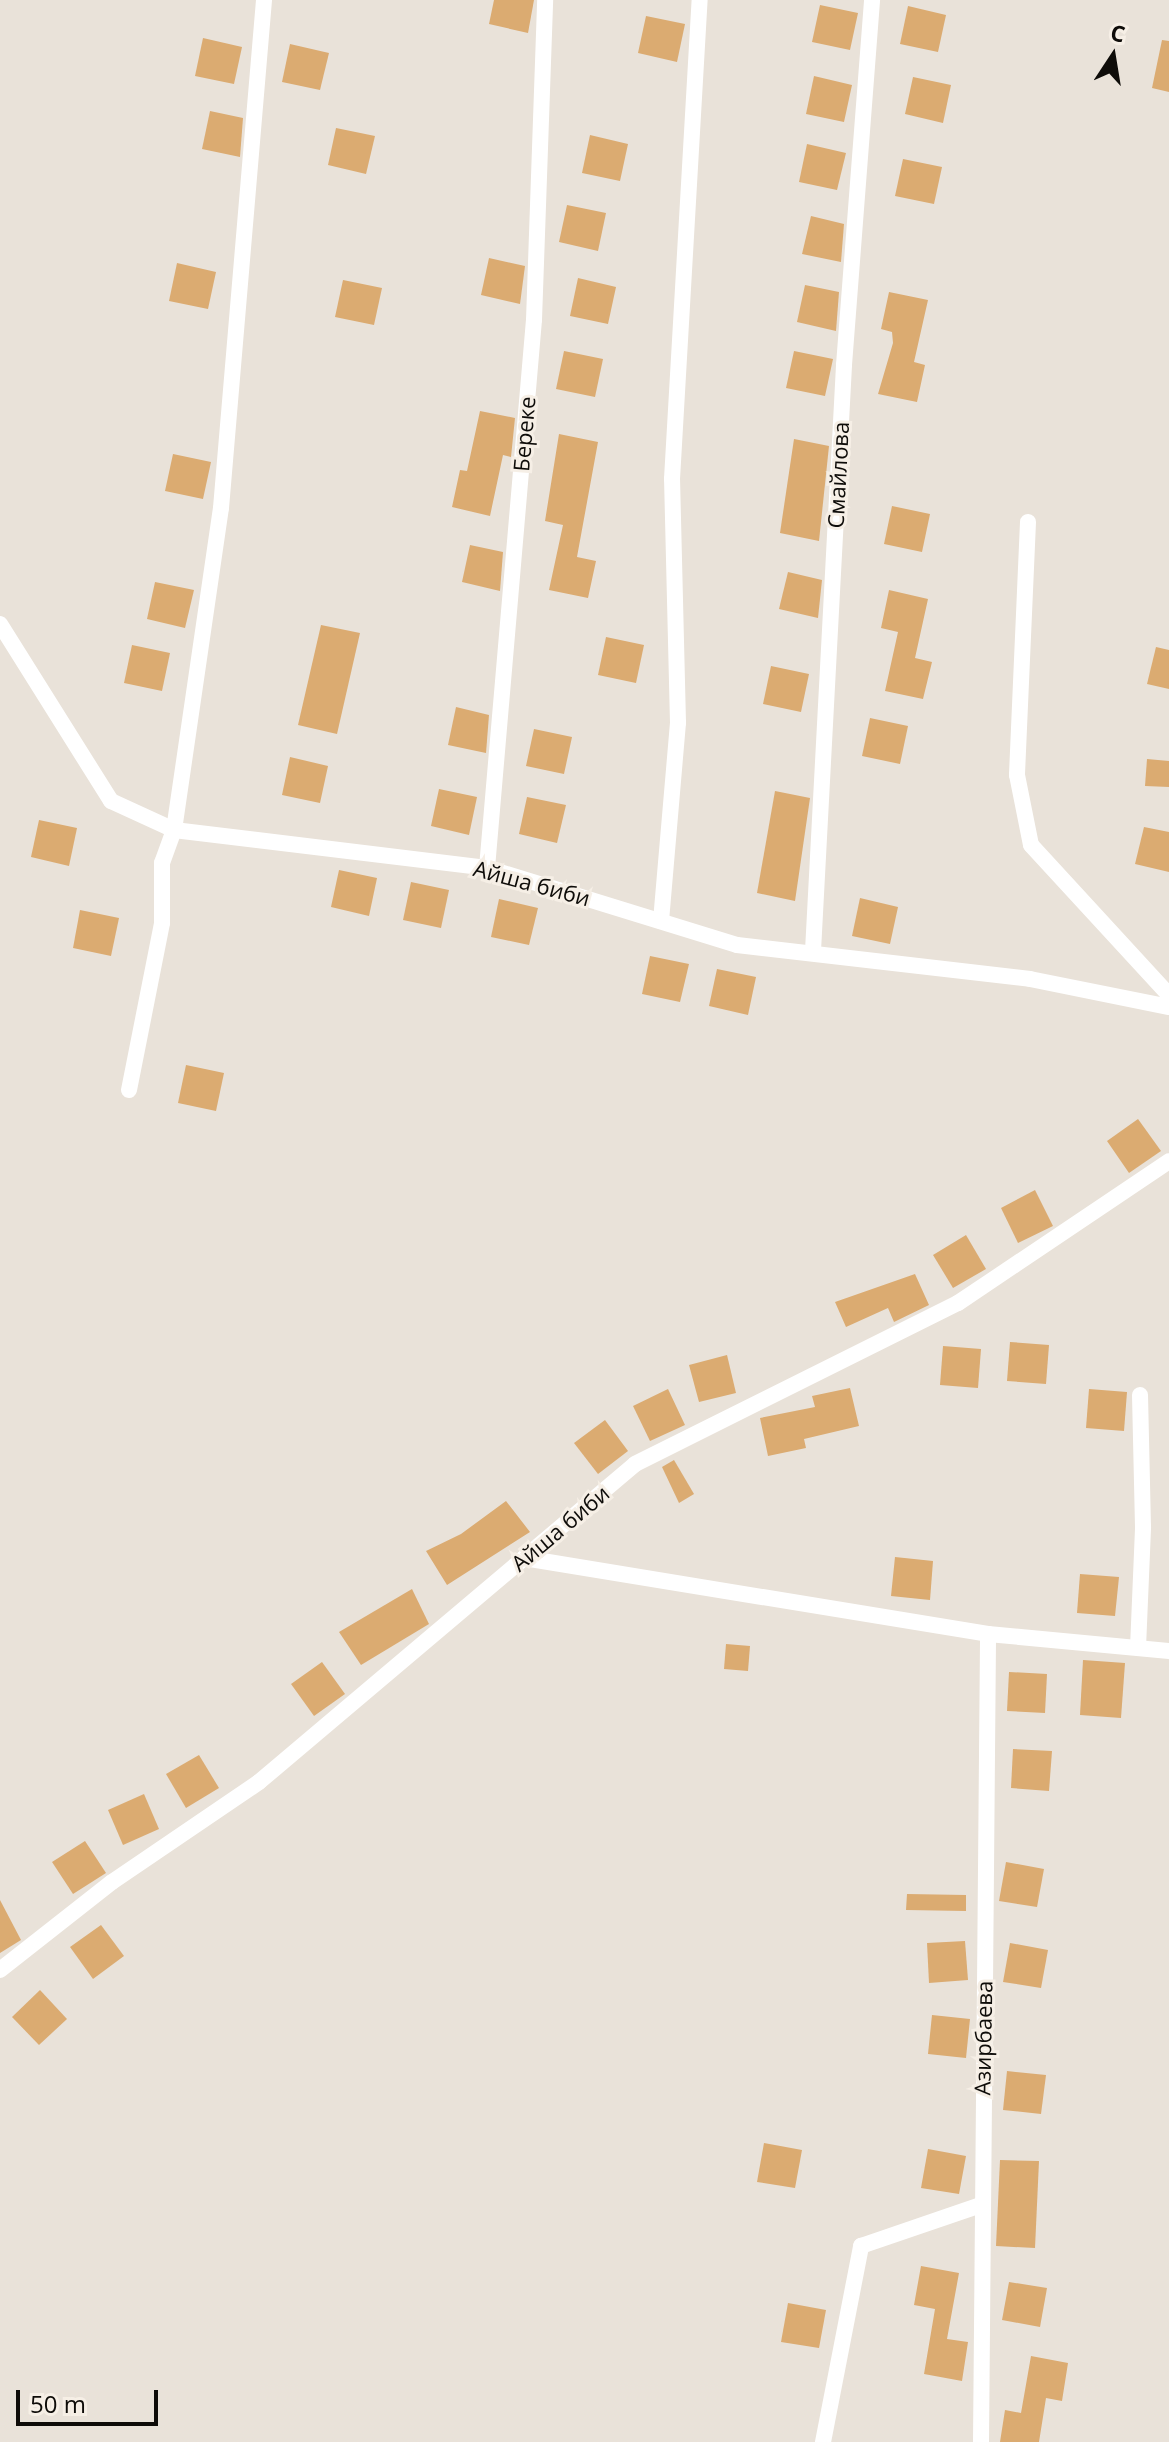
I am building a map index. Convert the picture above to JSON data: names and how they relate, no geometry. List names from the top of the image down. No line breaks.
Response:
{"streets":{"street":["Береке","Смайлова","Айша биби","Азирбаева"]},"crossings":[["Береке","Айша биби"],["Смайлова","Айша биби"]],"scale_bar":"50 m","north":"top"}
